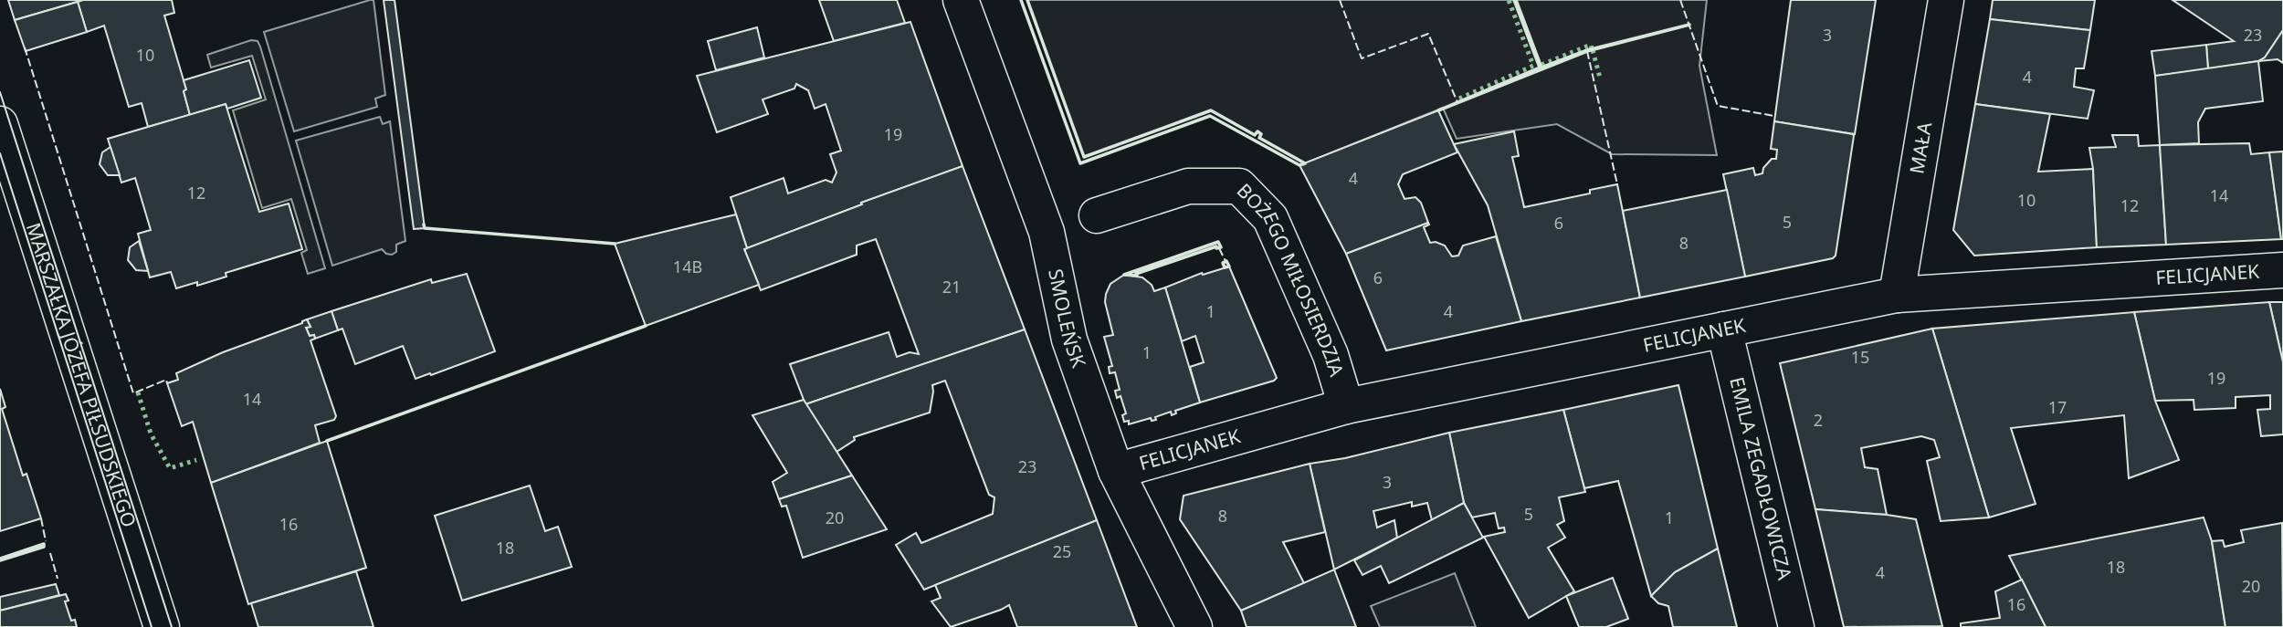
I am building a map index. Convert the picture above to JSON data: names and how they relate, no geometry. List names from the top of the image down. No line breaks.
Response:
{"streets":{"street":["MAŁA","FELICJANEK","BOŻEGO MIŁOSIERDZIA","SMOLEŃSK","MARSZAŁKA JÓZEFA PIŁSUDSKIEGO","EMILA ZEGADŁOWICZA"]},"crossings":[["MAŁA","FELICJANEK"],["FELICJANEK","BOŻEGO MIŁOSIERDZIA"],["FELICJANEK","SMOLEŃSK"],["FELICJANEK","EMILA ZEGADŁOWICZA"]],"house_numbers":["3","23","10","4","19","4","12","14","10","12","5","6","8","14B","6","21","1","4","1","15","19","14","17","2","23","3","5","8","20","1","16","18","25","18","4","20","16"]}
